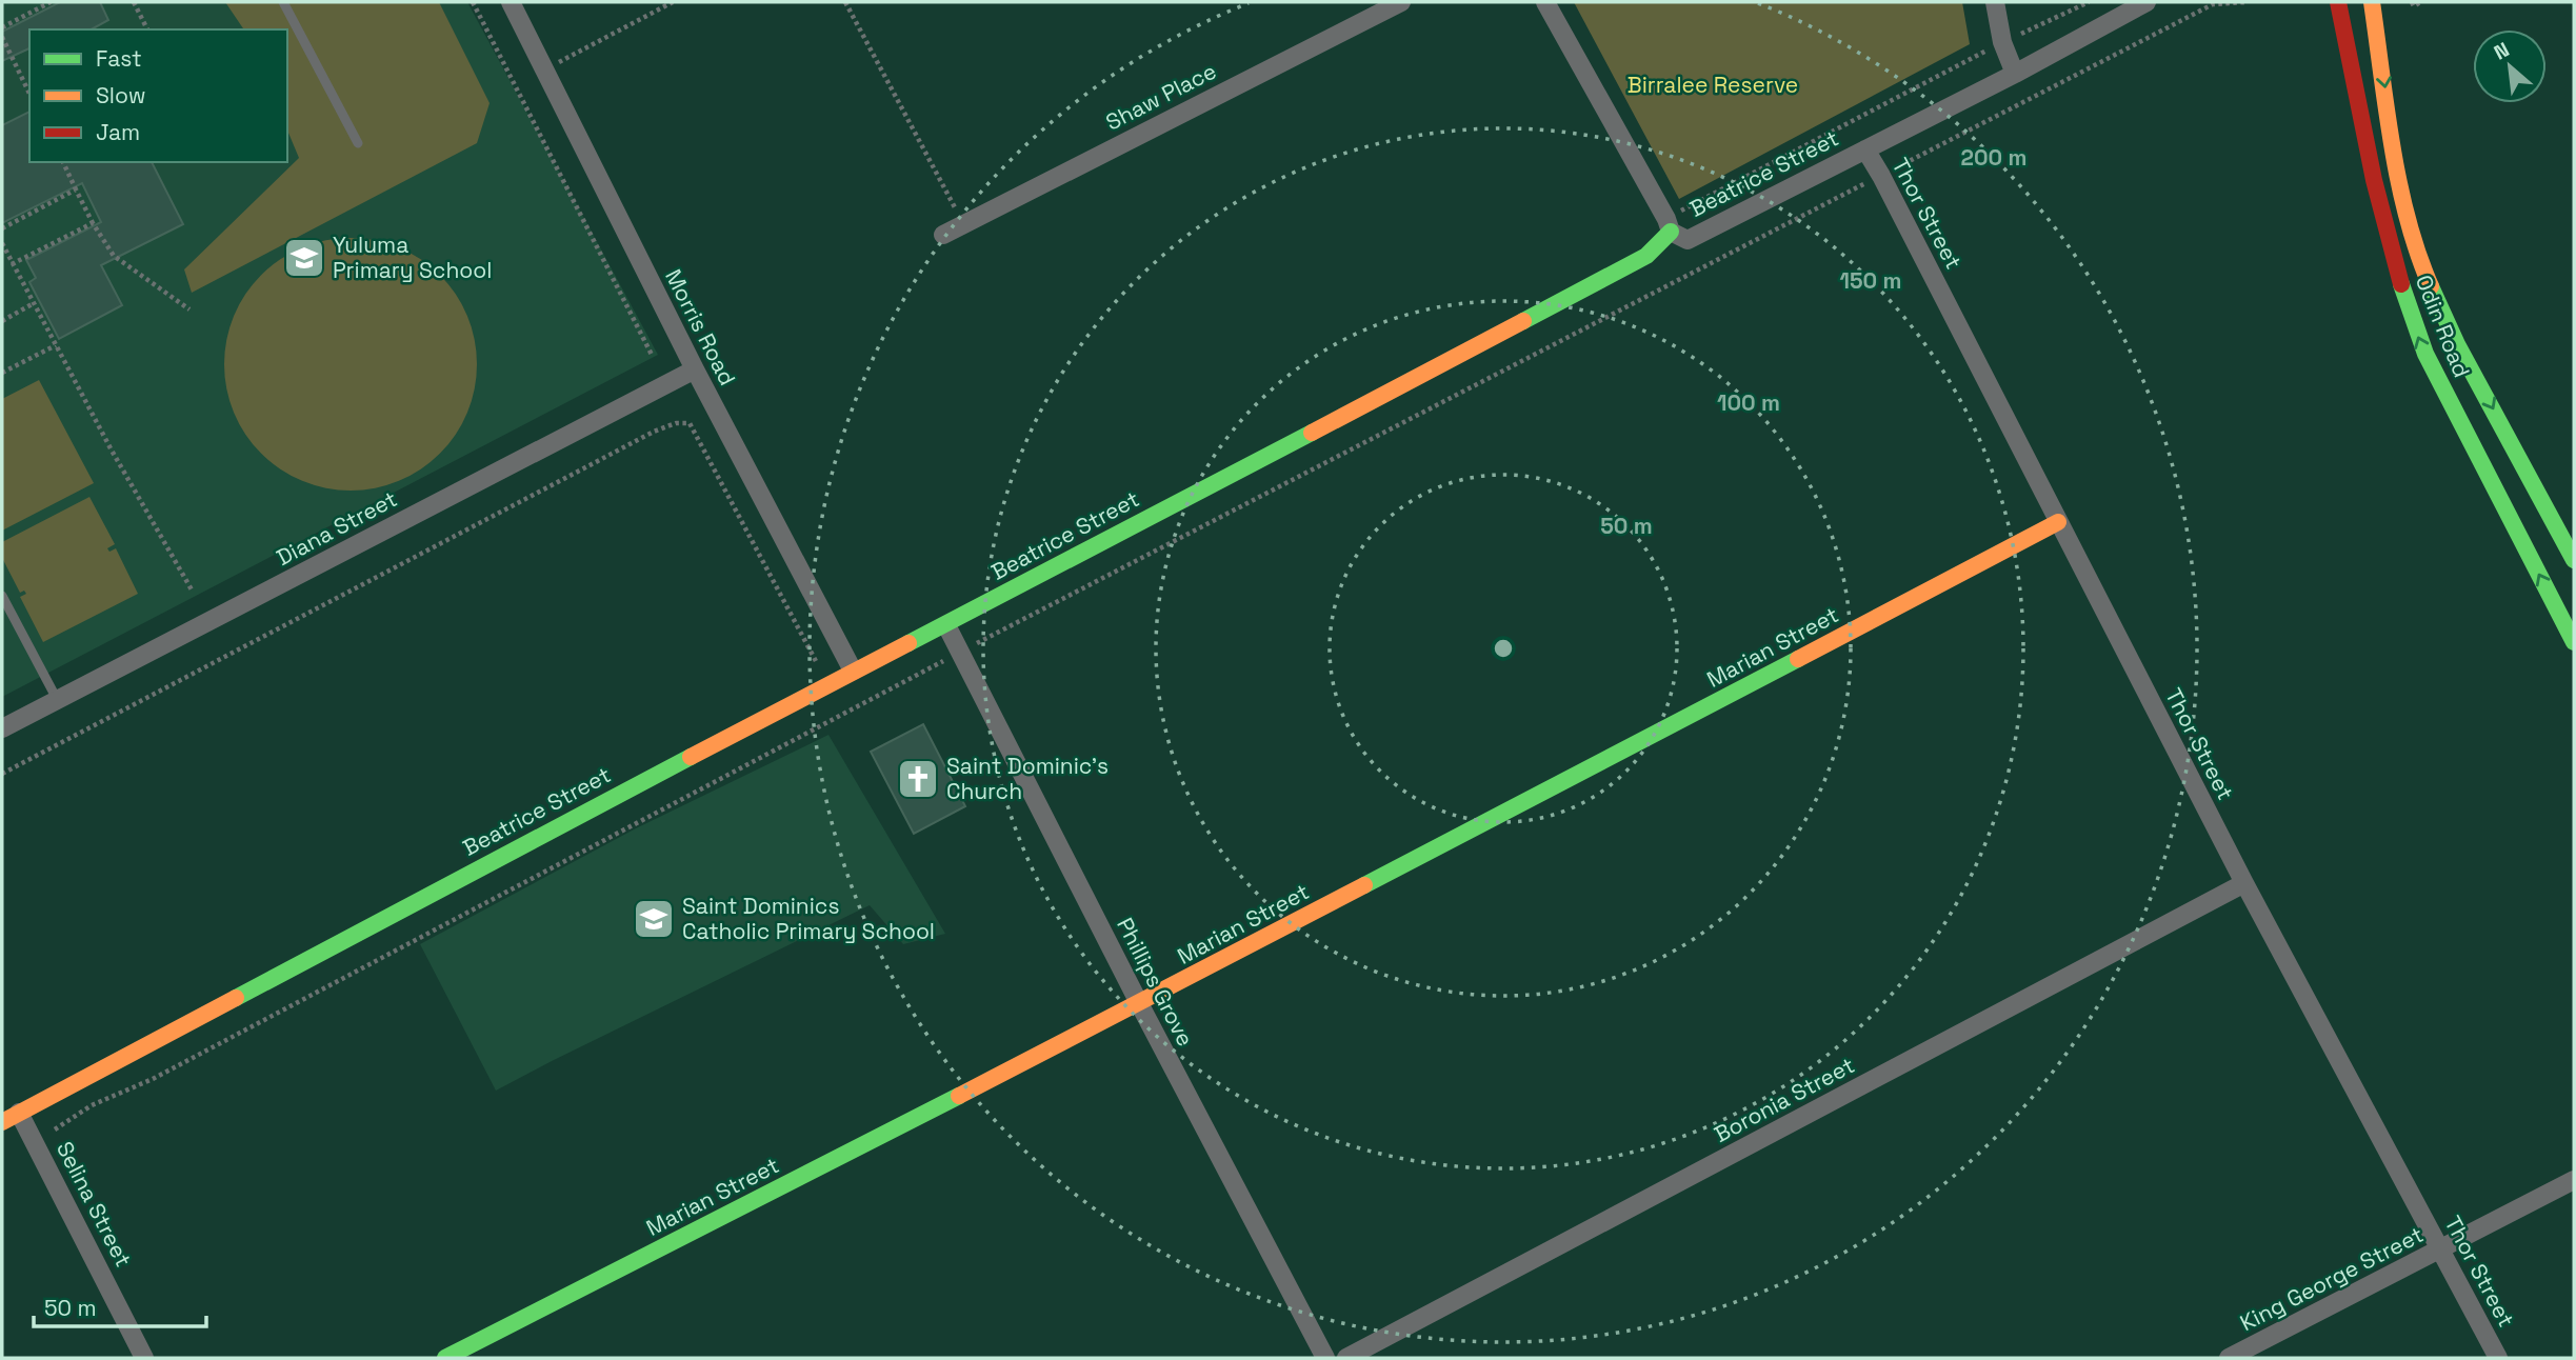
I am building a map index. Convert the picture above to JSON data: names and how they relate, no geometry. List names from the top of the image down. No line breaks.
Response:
{"streets":{"street":["Shaw Place","Beatrice Street","Thor Street","Odin Road","Morris Road","Diana Street","Marian Street","Phillips Grove","Boronia Street","Selina Street","King George Street"]},"crossings":[["Beatrice Street","Thor Street"],["Beatrice Street","Morris Road"],["Beatrice Street","Phillips Grove"],["Beatrice Street","Selina Street"],["Thor Street","Marian Street"],["Thor Street","Boronia Street"],["Thor Street","King George Street"],["Morris Road","Diana Street"],["Marian Street","Phillips Grove"]],"parks":["Birralee Reserve"],"places":{"school or university":["Yuluma Primary School","Saint Dominics Catholic Primary School"],"church":["Saint Dominic's Church"]},"legend":["Fast","Slow","Jam"],"scale_bar":"50 m","north":"top left","rings":["200 m","150 m","100 m","50 m"]}
